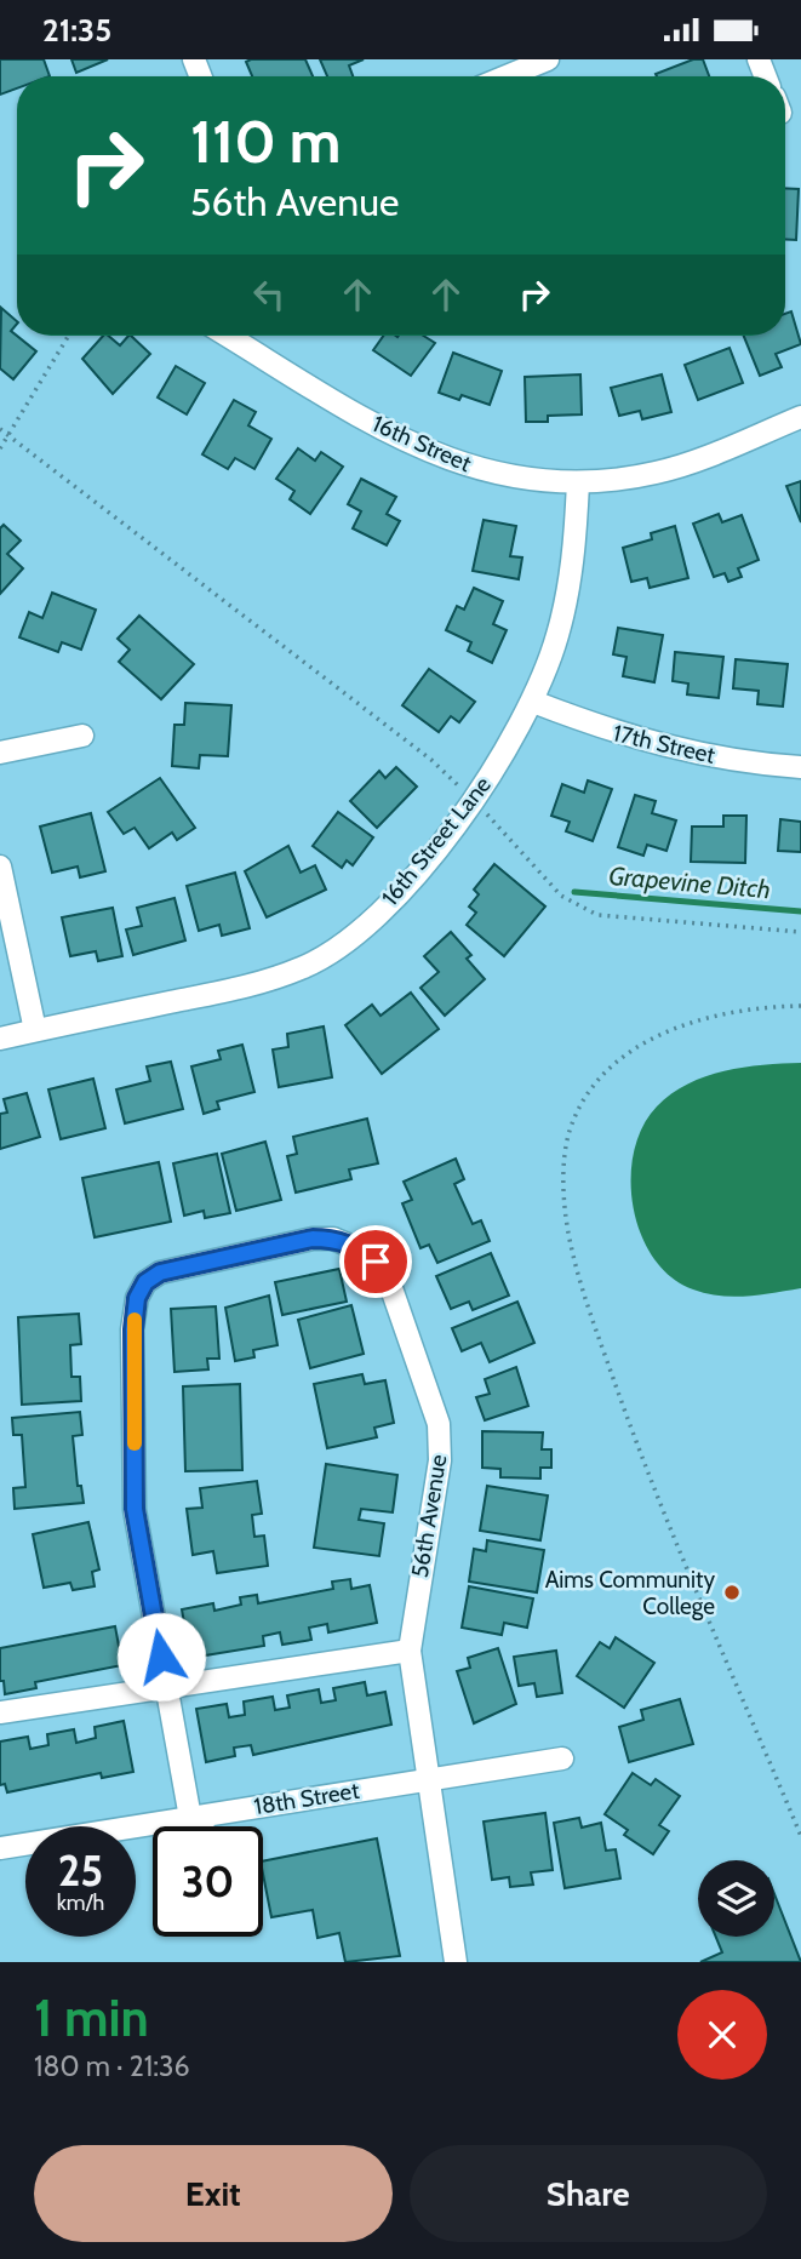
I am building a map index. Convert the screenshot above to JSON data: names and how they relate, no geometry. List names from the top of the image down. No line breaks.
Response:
{"streets":{"street":["16th Street","17th Street","16th Street Lane","56th Avenue","18th Street"]},"crossings":[["16th Street","16th Street Lane"],["17th Street","16th Street Lane"],["56th Avenue","18th Street"]],"water":["Grapevine Ditch"],"places":["Aims Community College"],"page":{"status":"21:35","turn":["110 m","56th Avenue"],"speed":"25 km/h","limit":"30","heading":["1 min","180 m · 21:36"],"buttons":["Exit","Share"]}}
